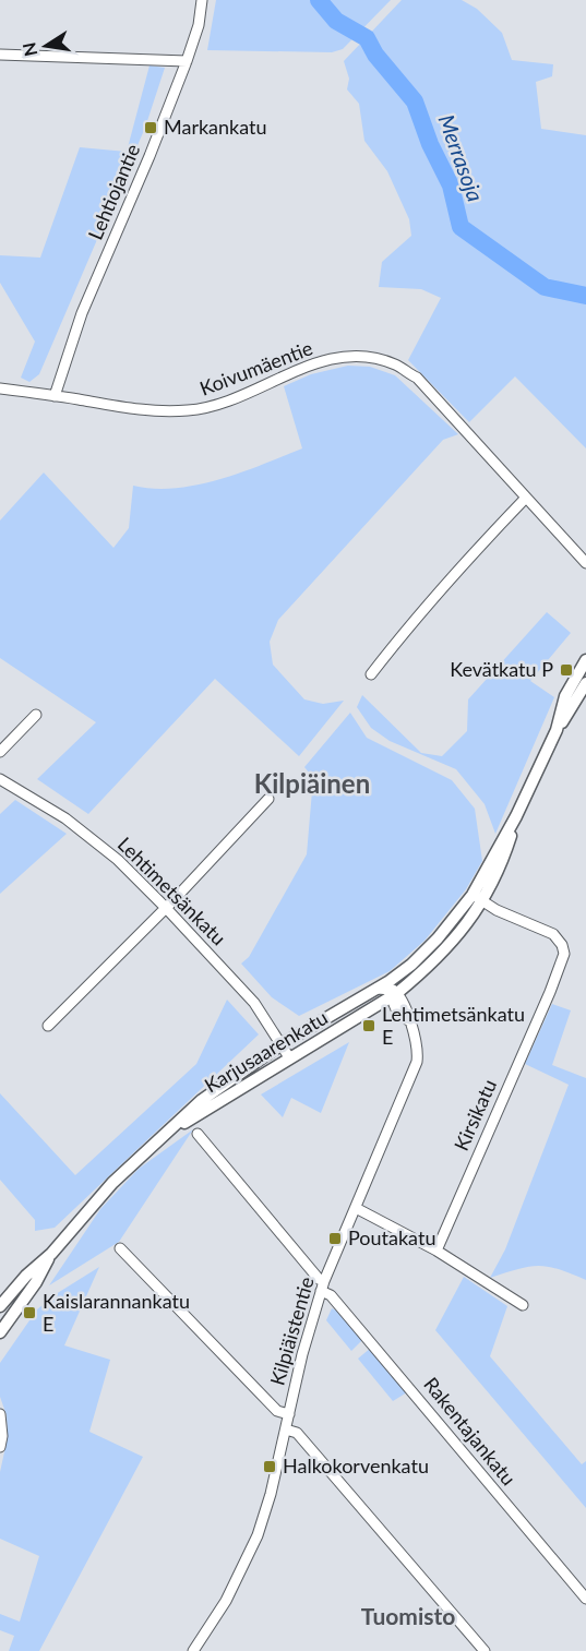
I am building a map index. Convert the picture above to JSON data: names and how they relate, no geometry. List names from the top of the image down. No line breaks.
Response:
{"streets":{"street":["Lehtiojantie","Koivumäentie","Lehtimetsänkatu","Karjusaarenkatu","Kirsikatu","Kilpiäistentie","Rakentajankatu"]},"crossings":[["Lehtiojantie","Koivumäentie"],["Lehtimetsänkatu","Karjusaarenkatu"],["Karjusaarenkatu","Kilpiäistentie"],["Kilpiäistentie","Rakentajankatu"]],"districts":["Kilpiäinen","Tuomisto"],"water":["Merrasoja"],"places":{"transit":["Markankatu","Kevätkatu P","Lehtimetsänkatu E","Poutakatu","Kaislarannankatu E","Halkokorvenkatu"]},"north":"left"}
